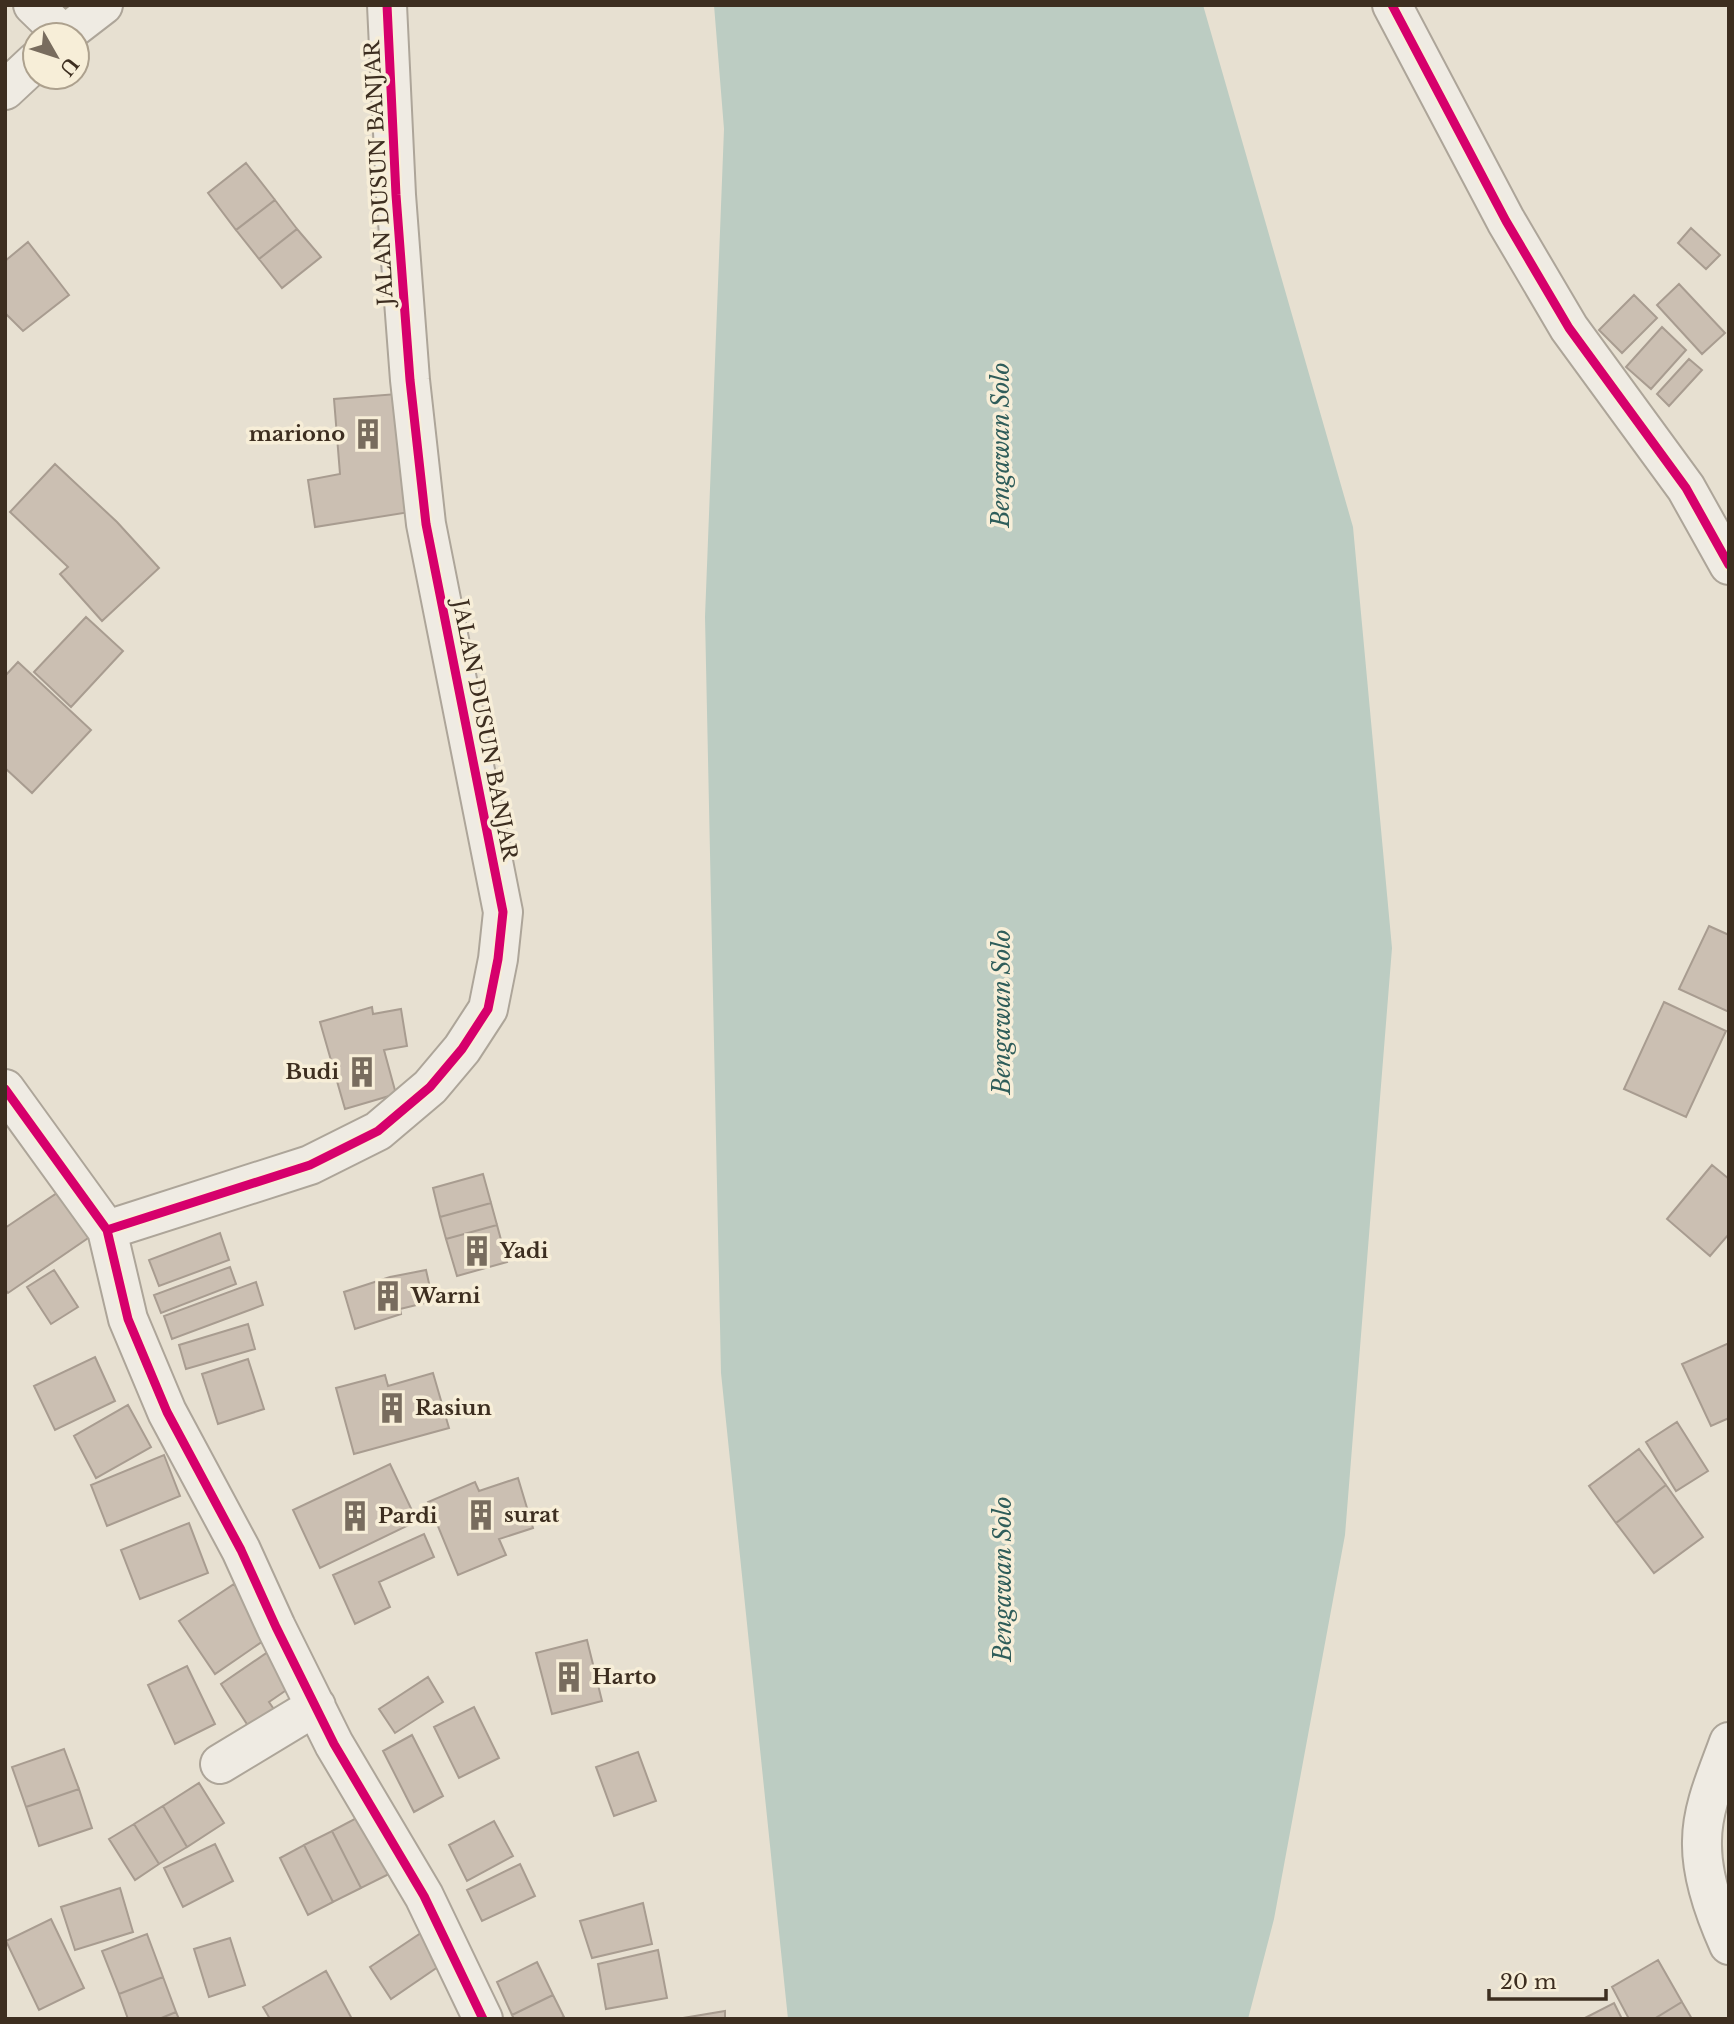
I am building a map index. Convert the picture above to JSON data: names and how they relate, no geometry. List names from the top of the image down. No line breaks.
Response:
{"streets":{"street":["JALAN DUSUN BANJAR"]},"water":["Bengawan Solo"],"places":{"building":["mariono","Budi","Yadi","Warni","Rasiun","surat","Pardi","Harto"]},"scale_bar":"20 m","north":"bottom right"}
